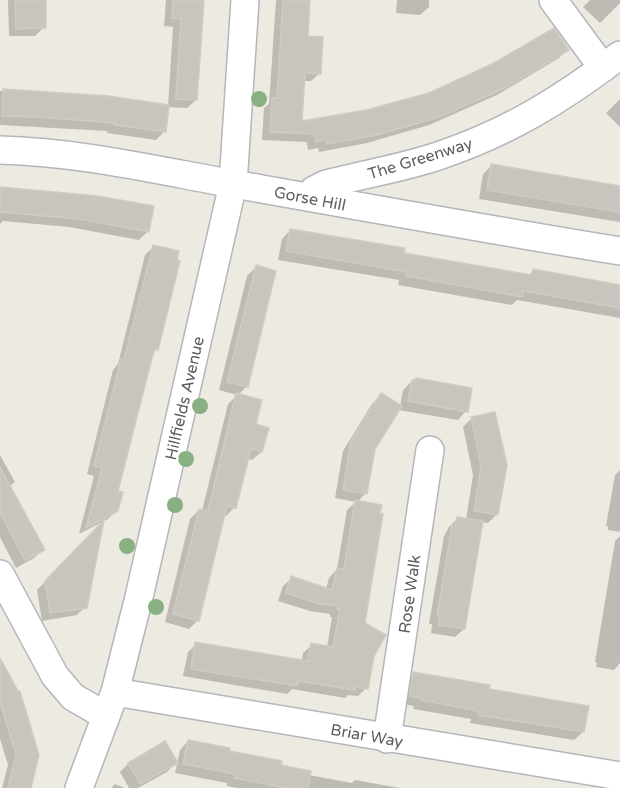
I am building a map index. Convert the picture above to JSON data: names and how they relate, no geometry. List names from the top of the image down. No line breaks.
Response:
{"streets":{"street":["The Greenway","Gorse Hill","Hillfields Avenue","Rose Walk","Briar Way"]},"crossings":[["The Greenway","Gorse Hill"],["Gorse Hill","Hillfields Avenue"],["Hillfields Avenue","Briar Way"],["Rose Walk","Briar Way"]]}
